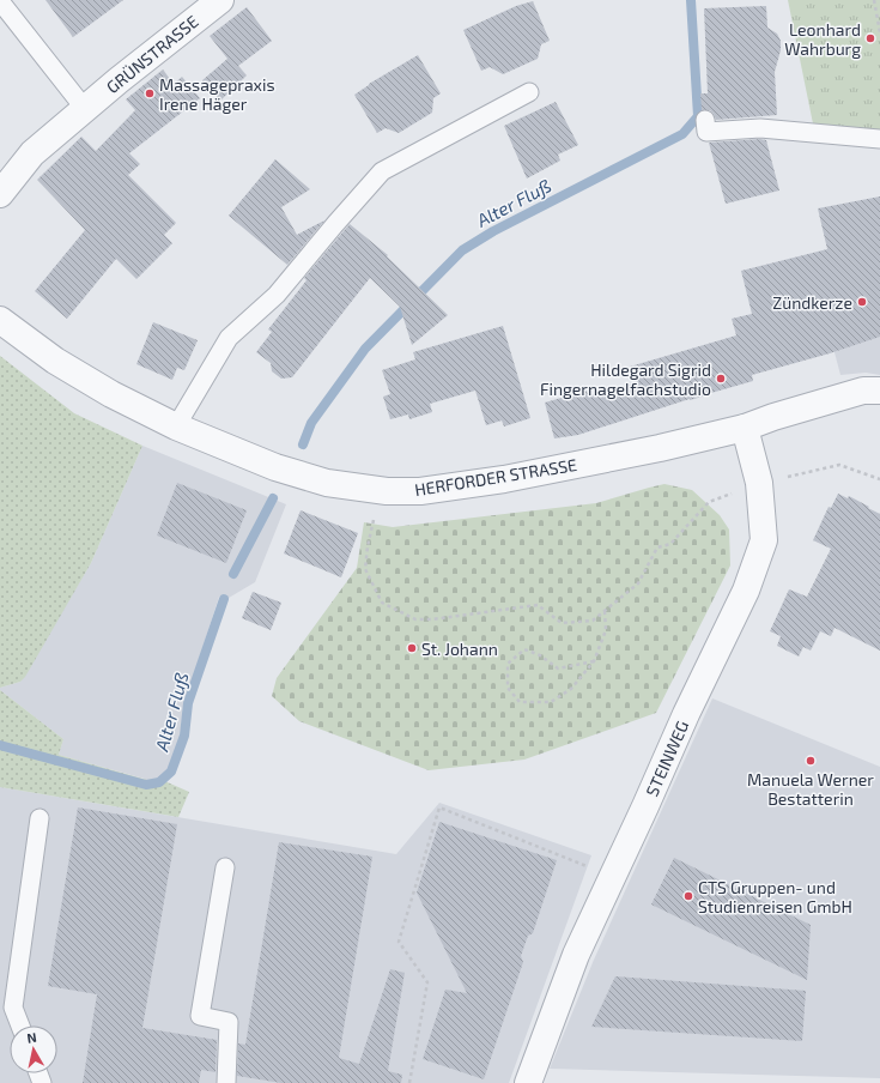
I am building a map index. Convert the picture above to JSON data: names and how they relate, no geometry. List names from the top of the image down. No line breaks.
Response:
{"streets":{"street":["GRÜNSTRASSE","HERFORDER STRASSE","STEINWEG"]},"crossings":[["HERFORDER STRASSE","STEINWEG"]],"water":["Alter Fluß"],"places":["Leonhard Wahrburg","Massagepraxis Irene Häger","Zündkerze","Hildegard Sigrid Fingernagelfachstudio","St. Johann","Manuela Werner Bestatterin","CTS Gruppen- und Studienreisen GmbH"],"north":"top"}
